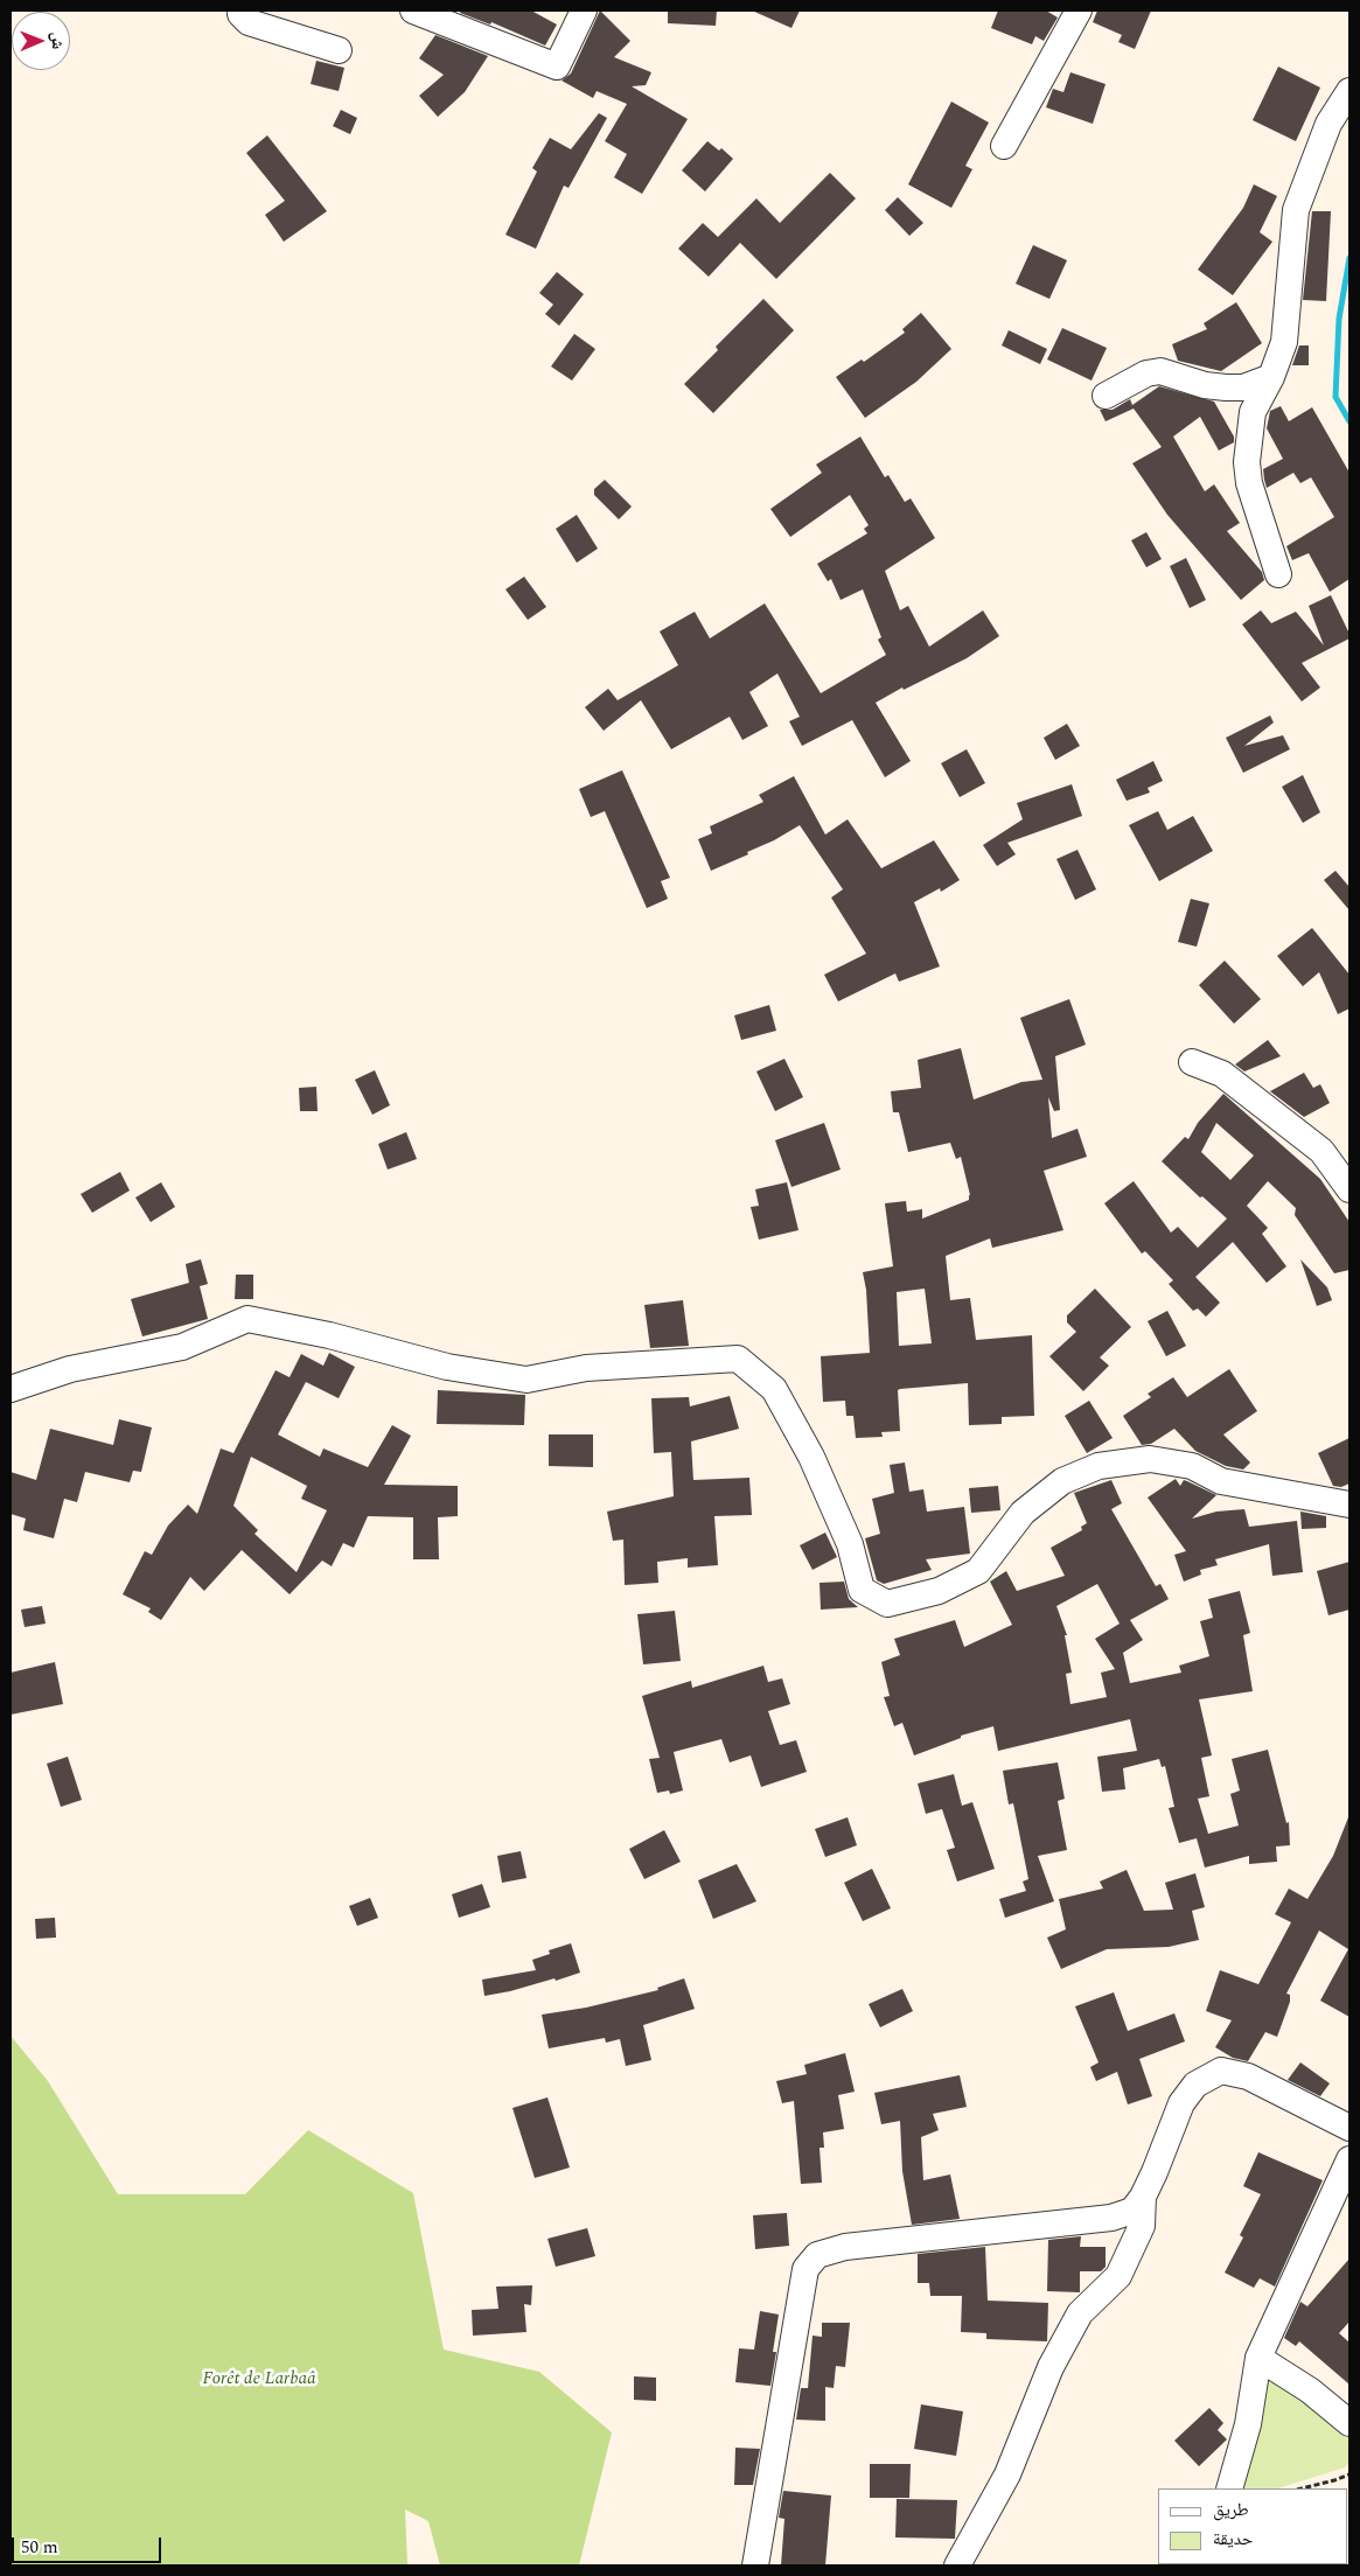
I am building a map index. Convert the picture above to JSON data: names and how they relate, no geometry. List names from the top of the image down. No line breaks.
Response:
{"parks":["Forêt de Larbaâ"],"legend":["طريق","حديقة"],"scale_bar":"50 m","north":"right"}
